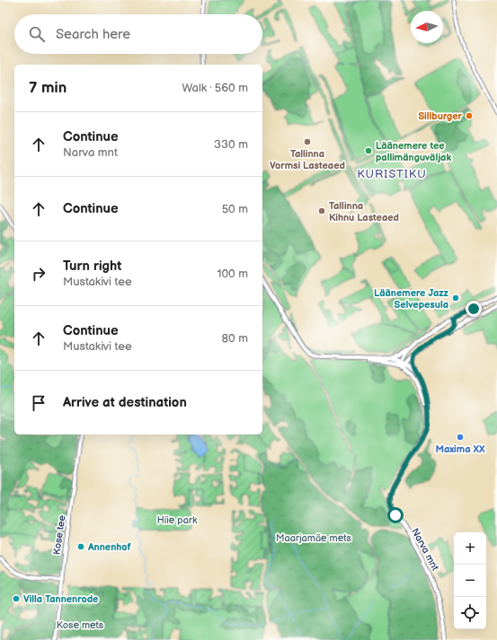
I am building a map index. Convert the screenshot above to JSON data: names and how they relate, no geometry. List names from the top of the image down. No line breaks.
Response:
{"streets":{"main road":["Kose tee","Narva mnt"]},"districts":["KURISTIKU"],"parks":["Hiie park","Maarjamäe mets","Kose mets"],"places":["Sillburger","Tallinna Vormsi Lasteaed","Läänemere tee pallimänguväljak","Tallinna Kihnu Lasteaed","Läänemere Jazz Selvepesula","Maxima XX","Annenhof","Villa Tannenrode"],"north":"left","page":{"search":"Search here","heading":["7 min","Walk · 560 m"],"list":[["Continue","Narva mnt","330 m"],["Continue","50 m"],["Turn right","Mustakivi tee","100 m"],["Continue","Mustakivi tee","80 m"],"Arrive at destination"],"map_buttons":["+","−"]}}
